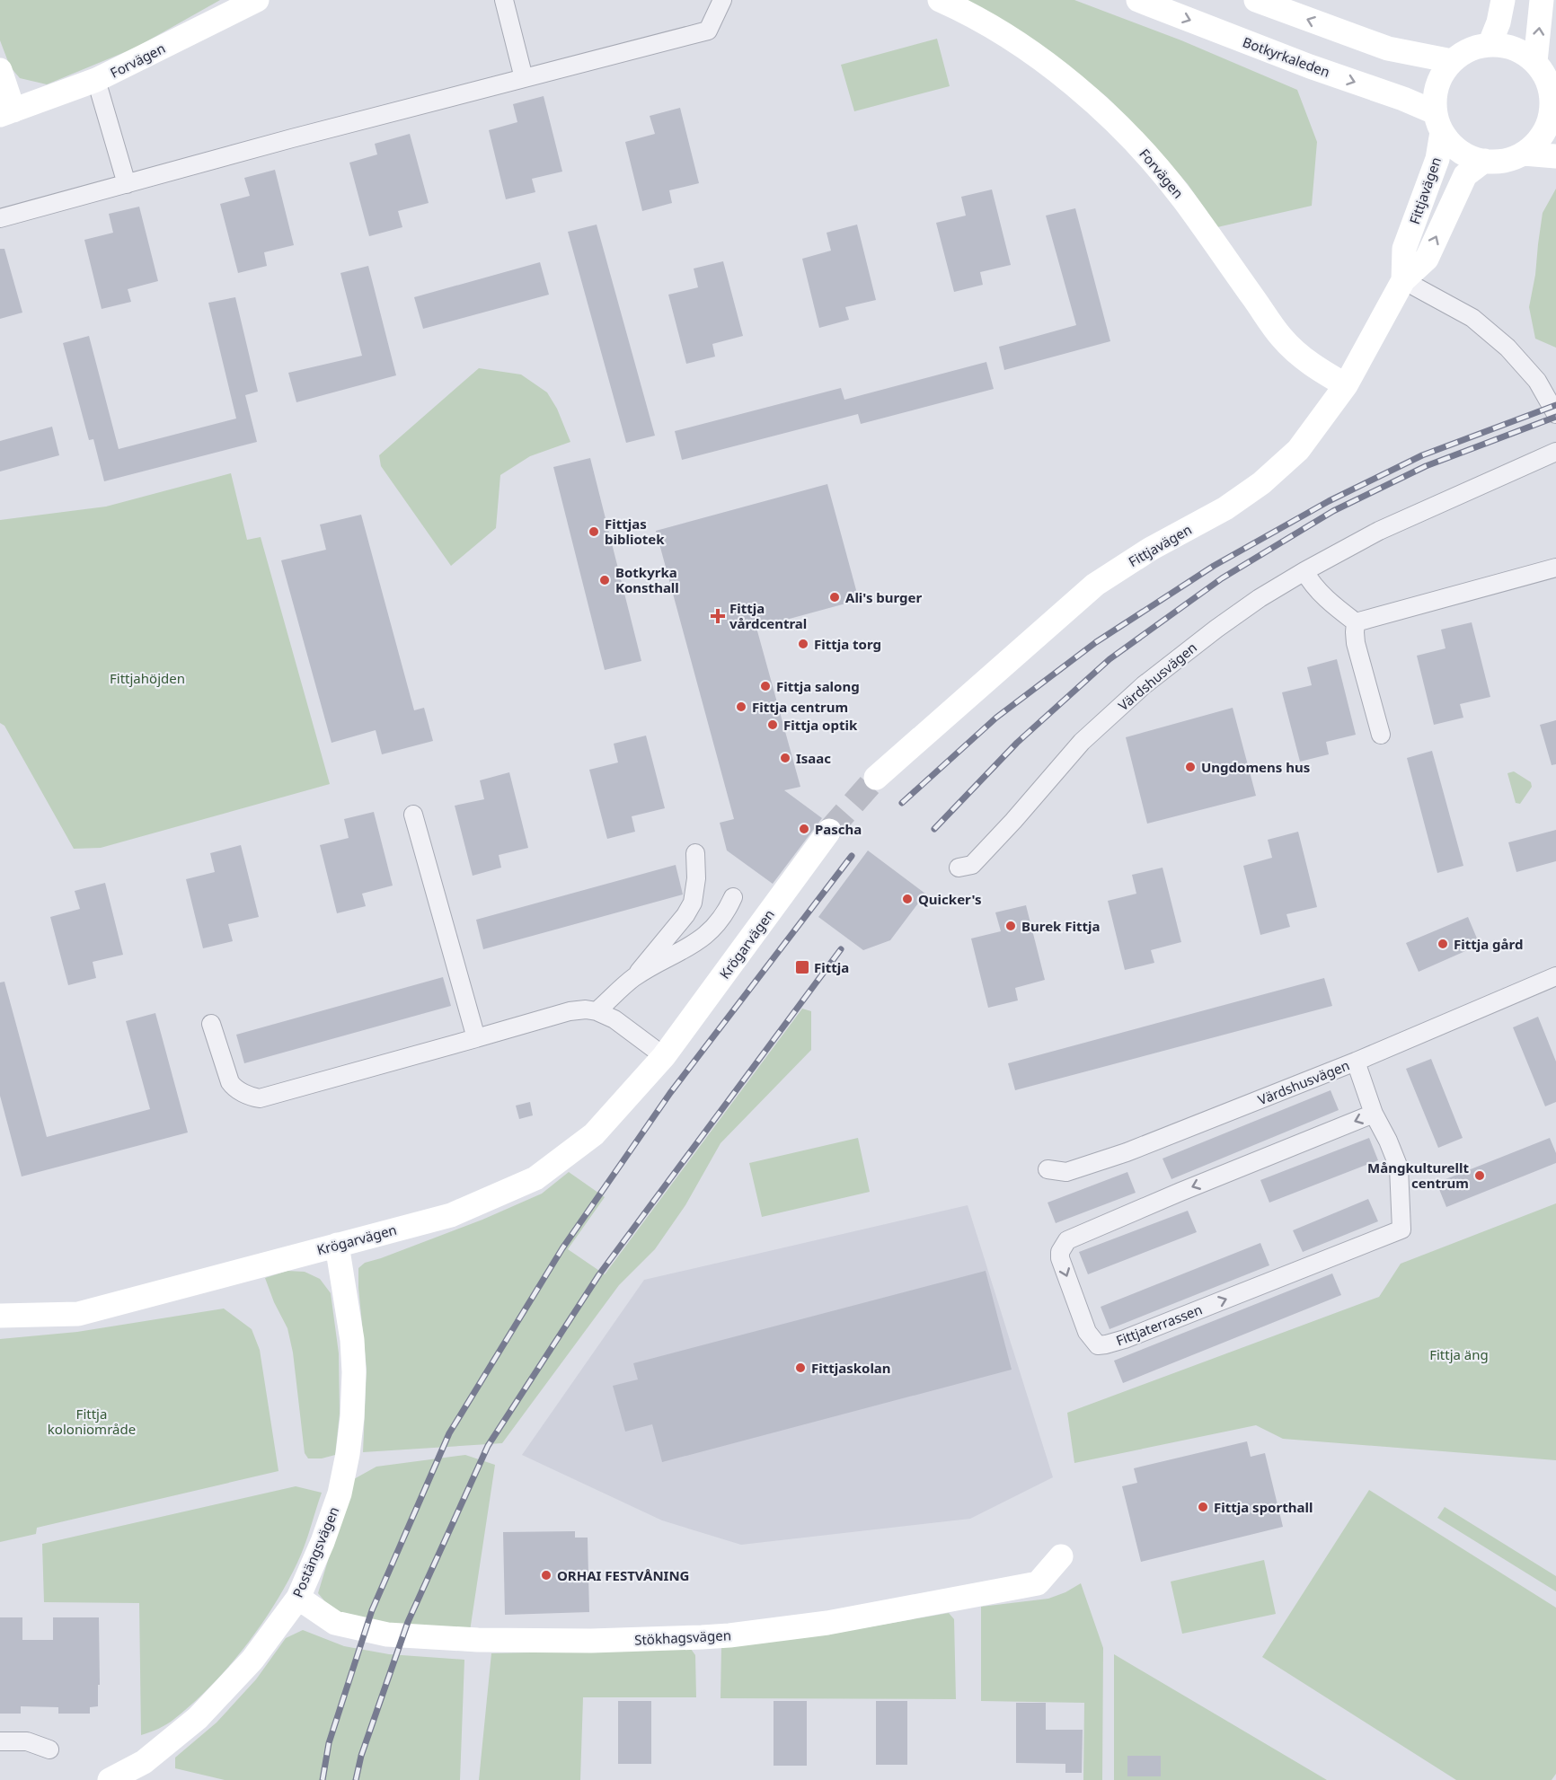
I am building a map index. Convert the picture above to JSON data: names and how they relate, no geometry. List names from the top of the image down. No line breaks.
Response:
{"streets":{"street":["Botkyrkaleden","Forvägen","Fittjavägen","Värdshusvägen","Krögarvägen","Fittjaterrassen","Postängsvägen","Stökhagsvägen"]},"crossings":[["Botkyrkaleden","Fittjavägen"],["Forvägen","Fittjavägen"],["Värdshusvägen","Fittjaterrassen"],["Krögarvägen","Postängsvägen"],["Postängsvägen","Stökhagsvägen"]],"parks":["Fittjahöjden","Fittja äng","Fittja koloniområde"],"places":{"other":["Fittjas bibliotek","Botkyrka Konsthall","Ali's burger","Fittja torg","Fittja salong","Fittja centrum","Fittja optik","Isaac","Ungdomens hus","Pascha","Quicker's","Burek Fittja","Fittja gård","Mångkulturellt centrum","Fittjaskolan","Fittja sporthall","ORHAI FESTVÅNING"],"health":["Fittja vårdcentral"],"transit":["Fittja"]}}
